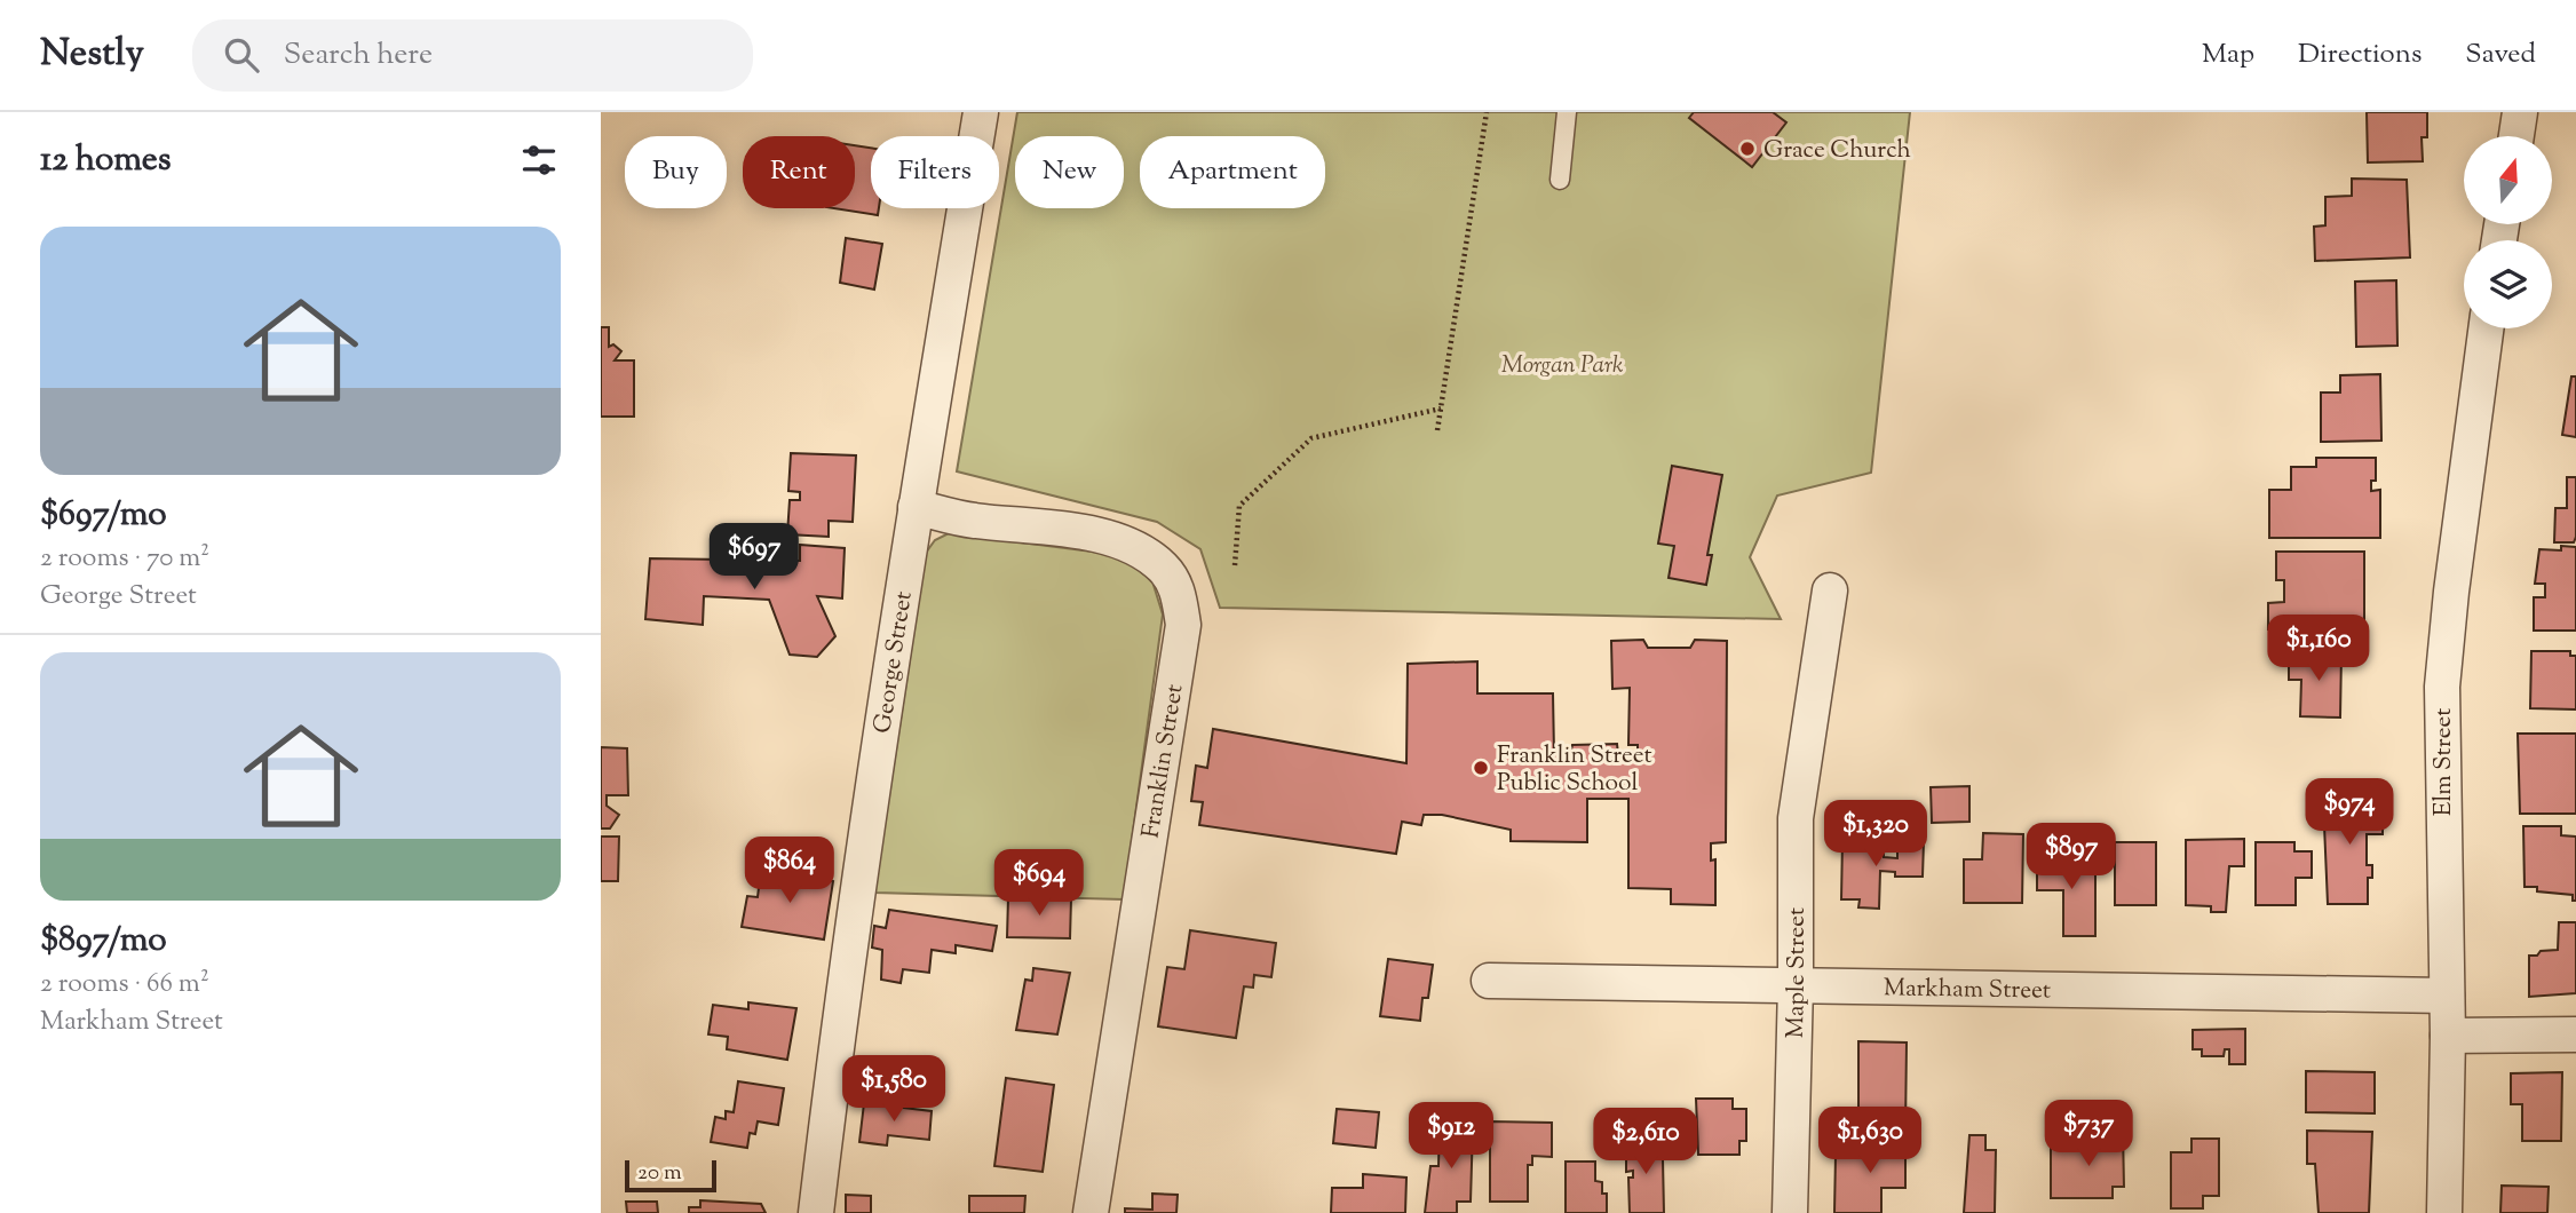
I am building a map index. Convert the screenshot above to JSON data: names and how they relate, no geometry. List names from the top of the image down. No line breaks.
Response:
{"streets":{"street":["George Street","Franklin Street","Elm Street","Maple Street","Markham Street"]},"crossings":[["George Street","Franklin Street"],["Elm Street","Markham Street"],["Maple Street","Markham Street"]],"parks":["Morgan Park"],"places":["Grace Church","Franklin Street Public School"],"scale_bar":"20 m","north":"top","page":{"header":"Nestly","search":"Search here","nav":["Map","Directions","Saved"],"heading":"12 homes","chip":["Buy","Rent","Filters","New","Apartment"],"list":[{"name":"$697/mo","note":"2 rooms · 70 m² · George Street"},{"name":"$897/mo","note":"2 rooms · 66 m² · Markham Street"}],"price":["$697","$1,160","$974","$1,320","$897","$864","$694","$1,580","$737","$912","$1,630","$2,610"],"scale":"20 m"}}
